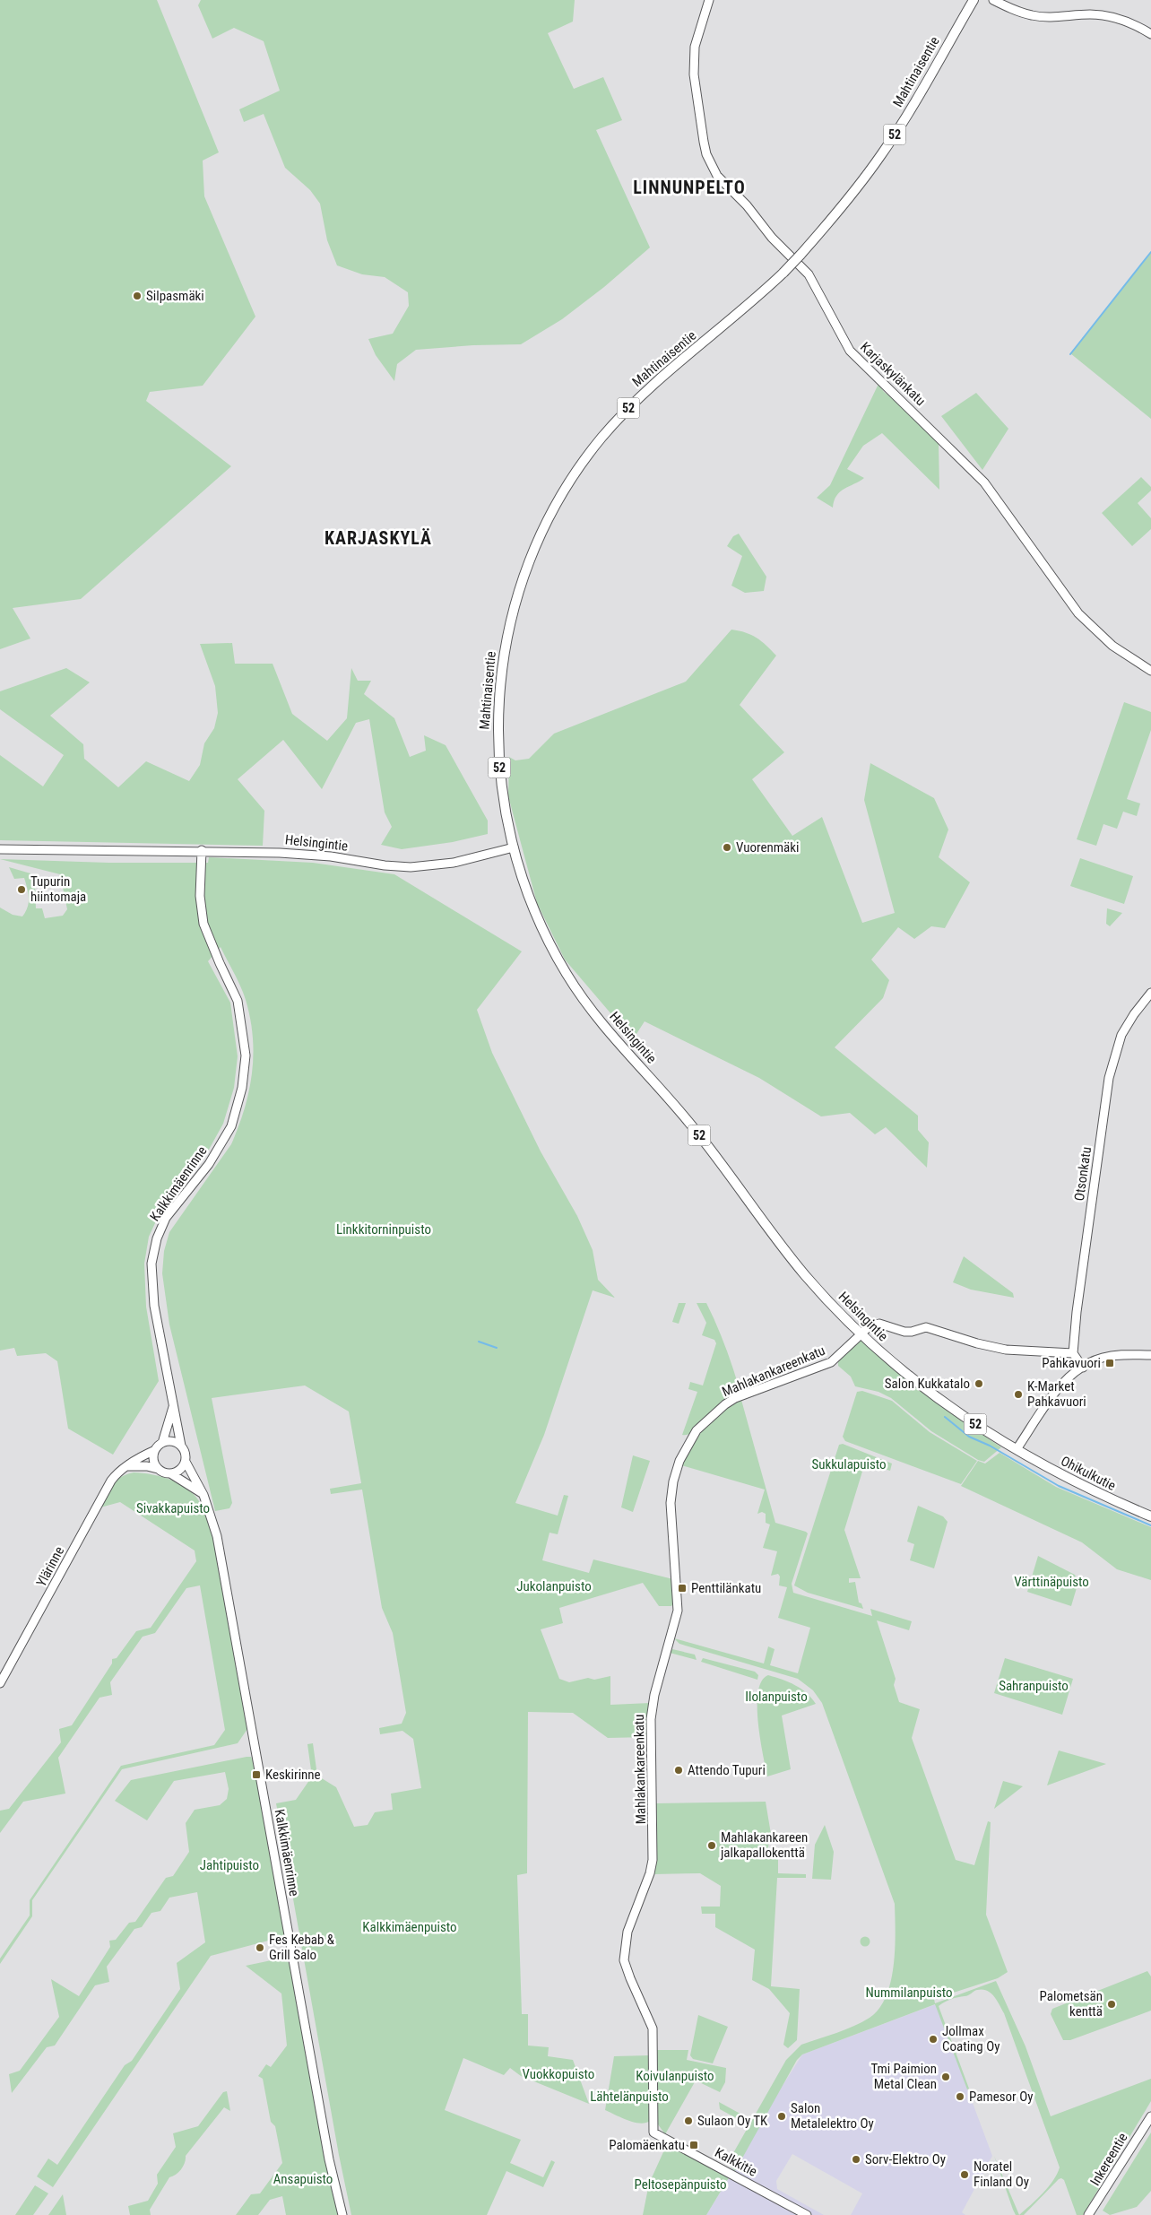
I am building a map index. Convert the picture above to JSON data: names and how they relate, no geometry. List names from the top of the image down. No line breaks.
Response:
{"streets":{"main road":["Mahtinaisentie","52","Helsingintie","Ohikulkutie"],"street":["Karjaskylänkatu","Otsonkatu","Kalkkimäenrinne","Mahlakankareenkatu","Ylärinne","Inkereentie","Kalkkitie"]},"crossings":[["Mahtinaisentie","Helsingintie"],["Helsingintie","Kalkkimäenrinne"],["Helsingintie","Ohikulkutie"],["Kalkkimäenrinne","Ylärinne"],["Mahlakankareenkatu","Kalkkitie"]],"districts":["LINNUNPELTO","KARJASKYLÄ"],"parks":["Linkkitorninpuisto","Sukkulapuisto","Sivakkapuisto","Värttinäpuisto","Jukolanpuisto","Sahranpuisto","Ilolanpuisto","Jahtipuisto","Kalkkimäenpuisto","Nummilanpuisto","Vuokkopuisto","Koivulanpuisto","Lähtelänpuisto","Ansapuisto","Peltosepänpuisto"],"places":{"other":["Silpasmäki","Vuorenmäki","Tupurin hiintomaja","Salon Kukkatalo","K-Market Pahkavuori","Attendo Tupuri","Mahlakankareen jalkapallokenttä","Fes Kebab & Grill Salo","Palometsän kenttä","Jollmax Coating Oy","Tmi Paimion Metal Clean","Pamesor Oy","Salon Metalelektro Oy","Sulaon Oy TK","Sorv-Elektro Oy","Noratel Finland Oy"],"transit":["Pahkavuori","Penttilänkatu","Keskirinne","Palomäenkatu"]}}
